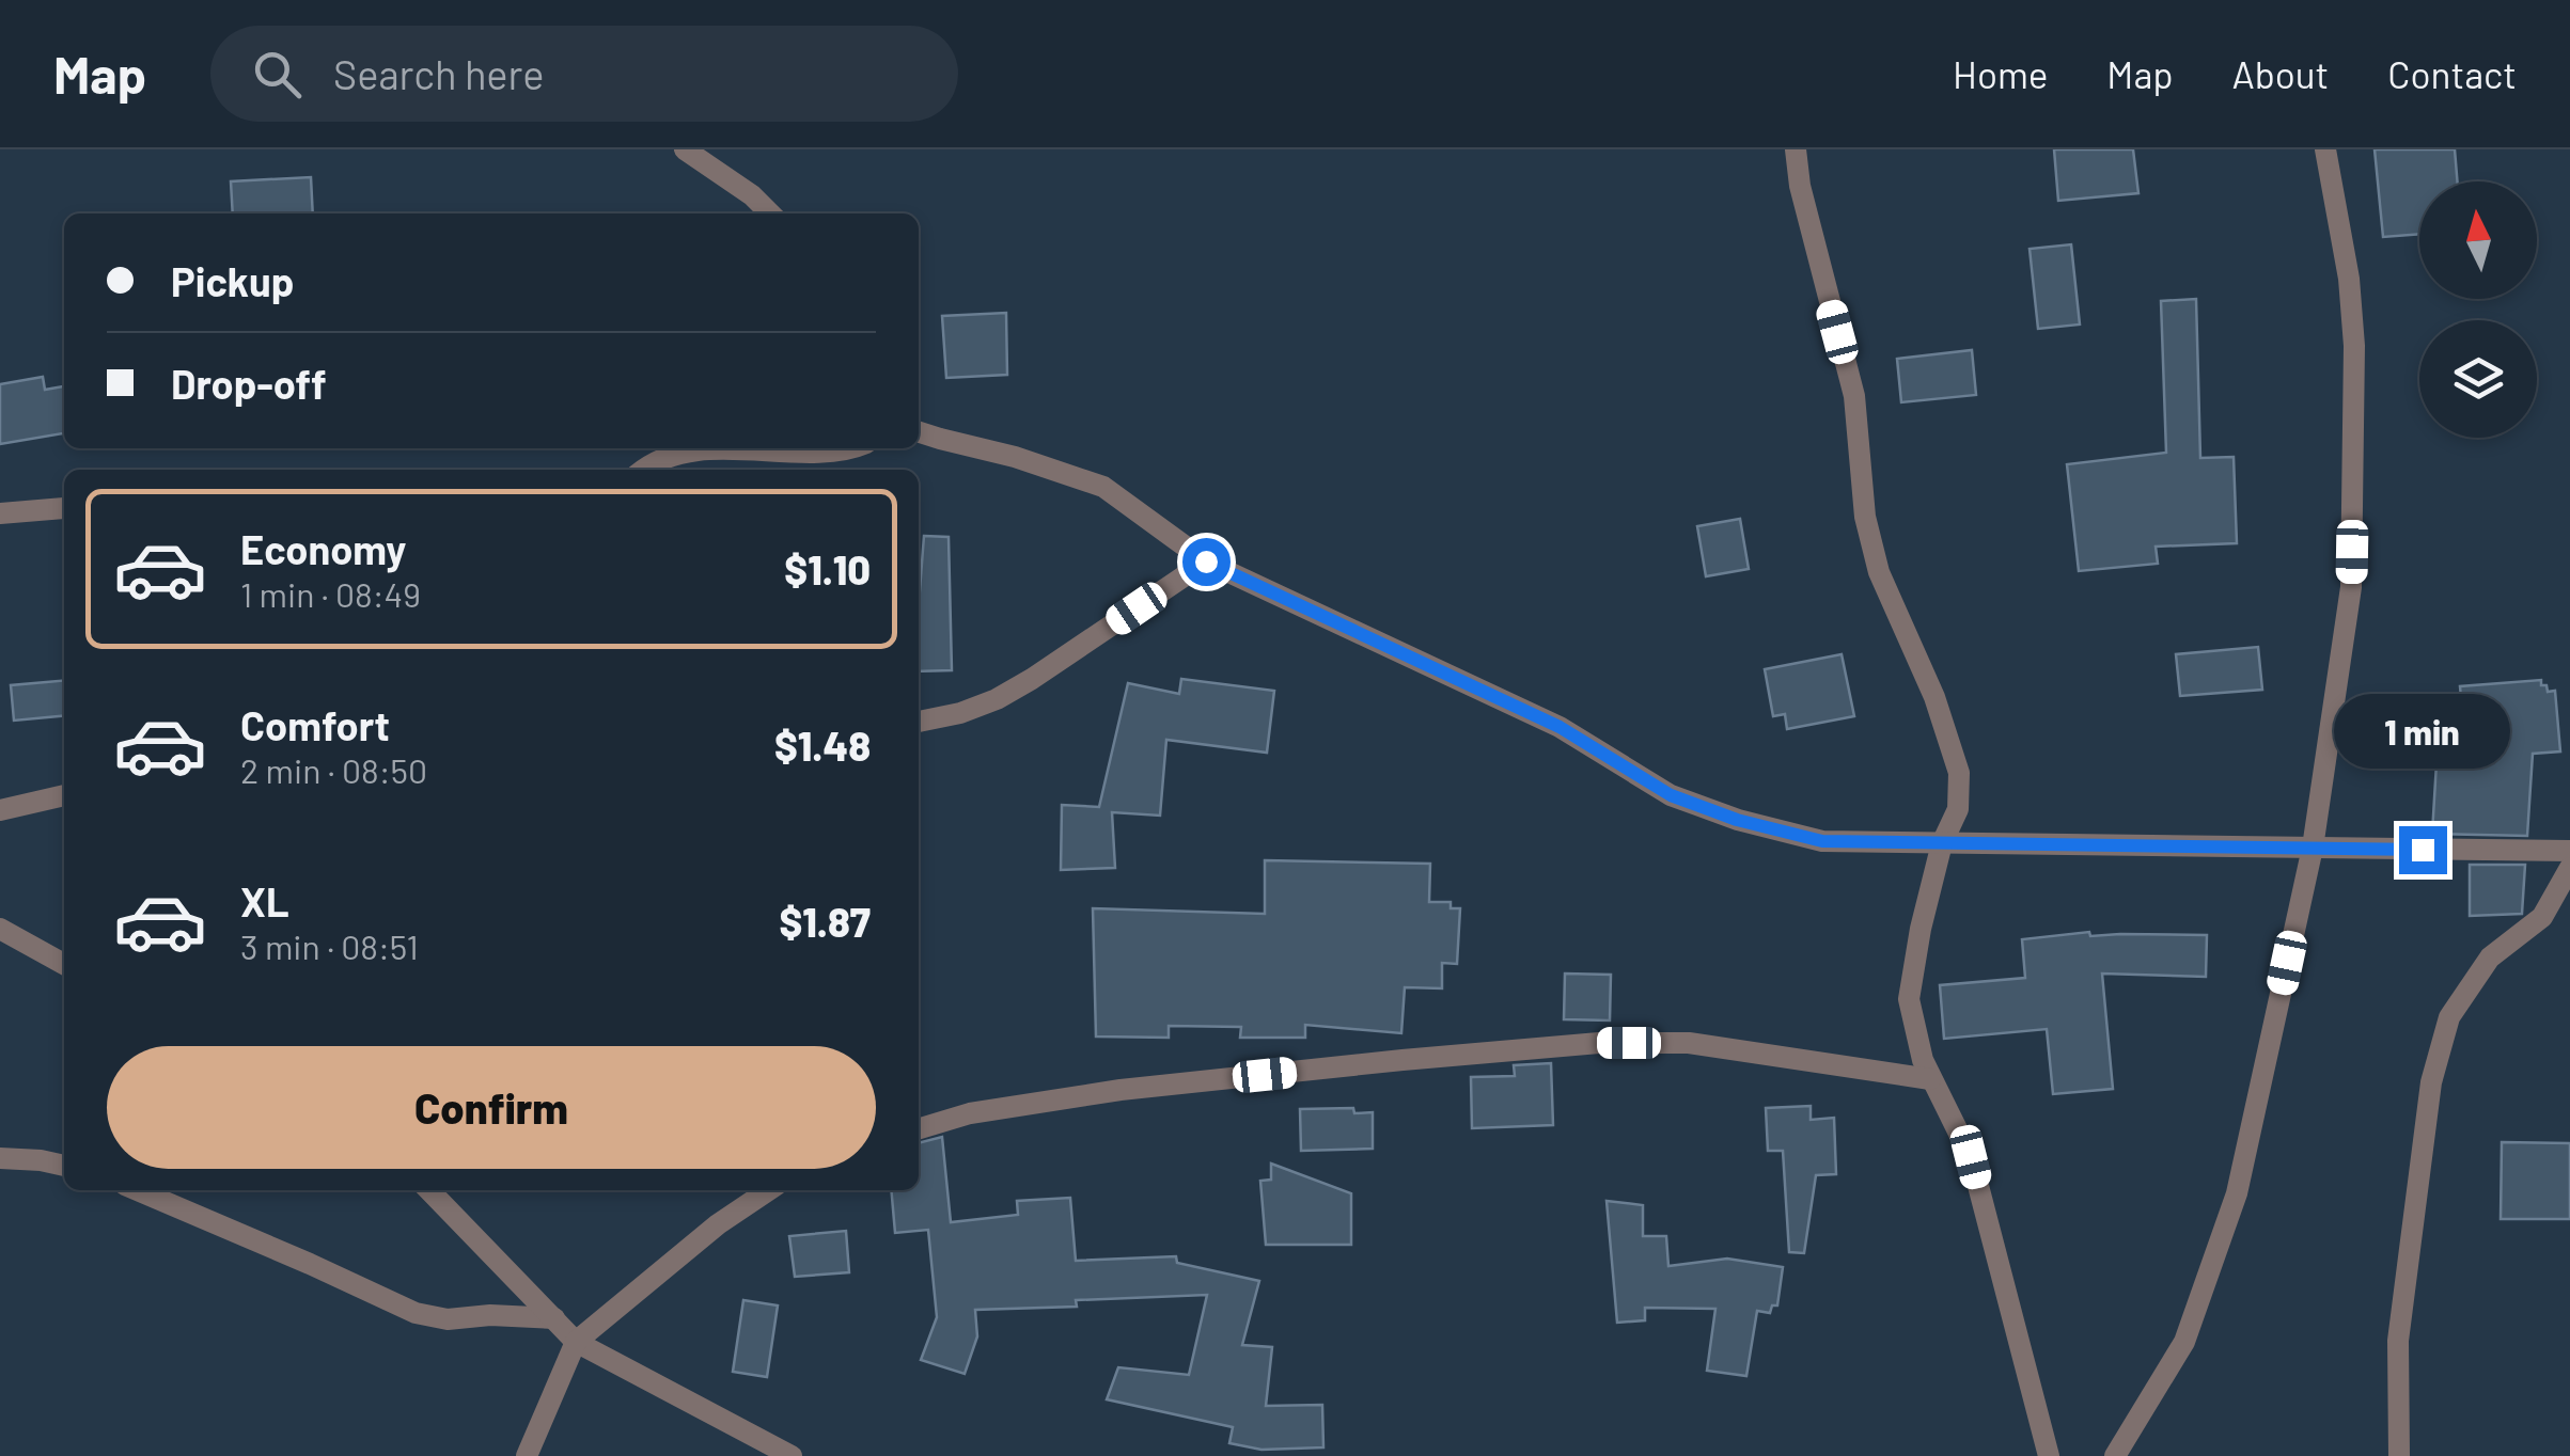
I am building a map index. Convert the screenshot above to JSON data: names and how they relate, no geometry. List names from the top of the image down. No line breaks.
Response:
{"north":"top","page":{"header":"Map","search":"Search here","nav":["Home","Map","About","Contact"],"banner":["Pickup","Drop-off"],"list":[{"name":"Economy","note":"1 min · 08:49","value":"$1.10"},{"name":"Comfort","note":"2 min · 08:50","value":"$1.48"},{"name":"XL","note":"3 min · 08:51","value":"$1.87"}],"bubble":"1 min","buttons":"Confirm"}}
